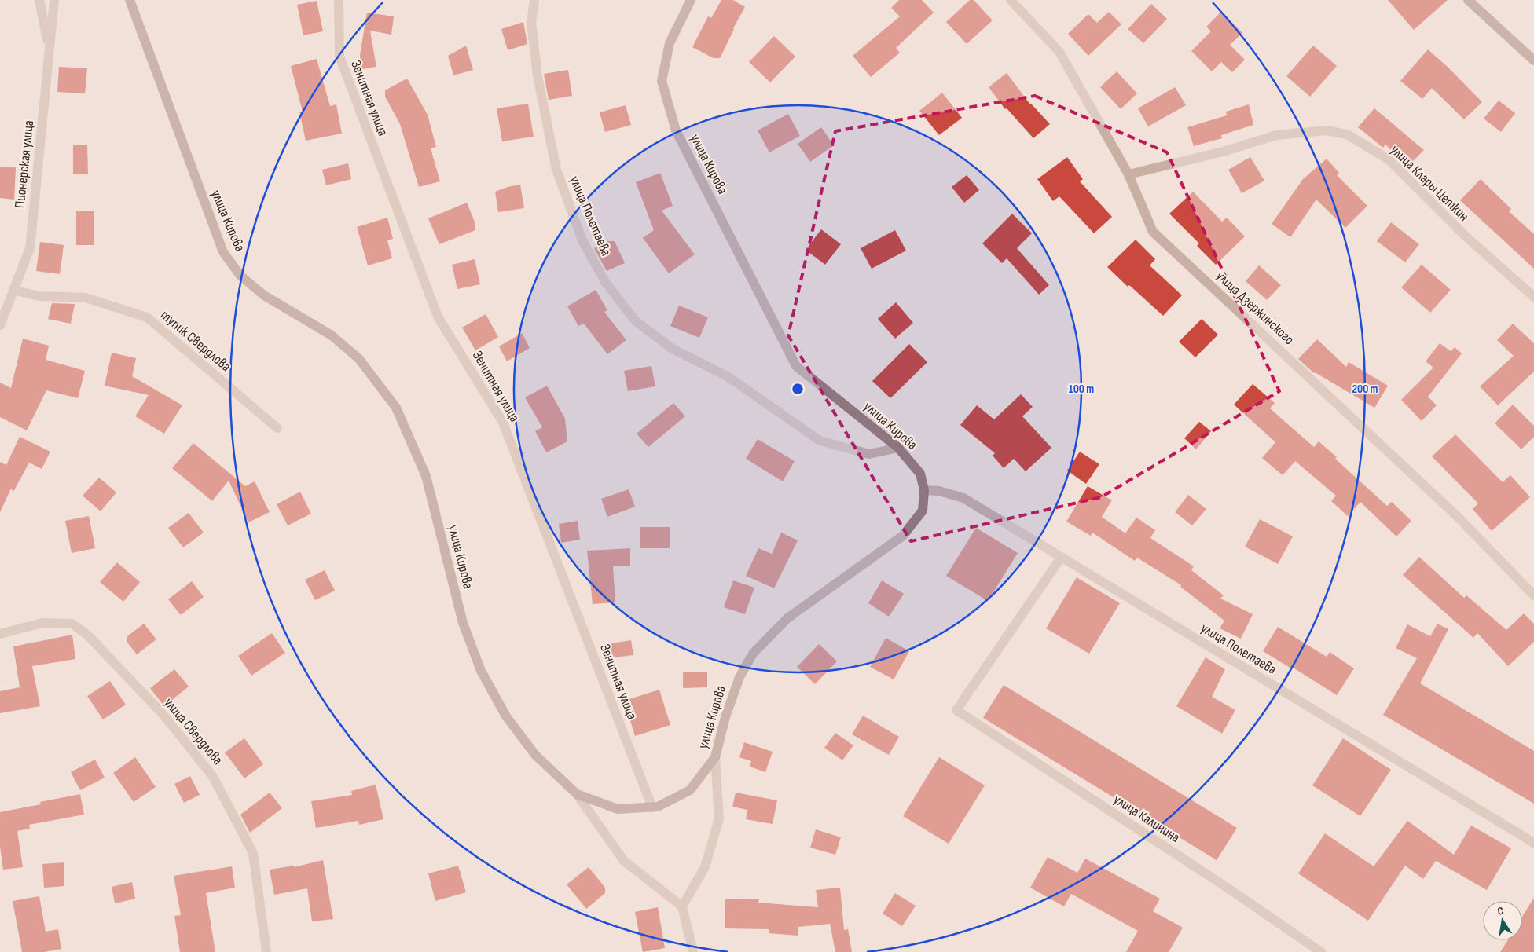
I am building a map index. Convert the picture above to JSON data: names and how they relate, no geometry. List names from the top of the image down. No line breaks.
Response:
{"streets":{"main road":["улица Кирова"],"street":["Зенитная улица","Пионерская улица","улица Клары Цеткин","улица Полетаева","улица Дзержинского","тупик Свердлова","улица Свердлова","улица Калинина"]},"crossings":[["Зенитная улица","улица Кирова"],["Пионерская улица","тупик Свердлова"],["улица Кирова","улица Полетаева"],["улица Клары Цеткин","улица Дзержинского"],["улица Полетаева","улица Калинина"]],"north":"top","rings":["100 m","200 m"]}
